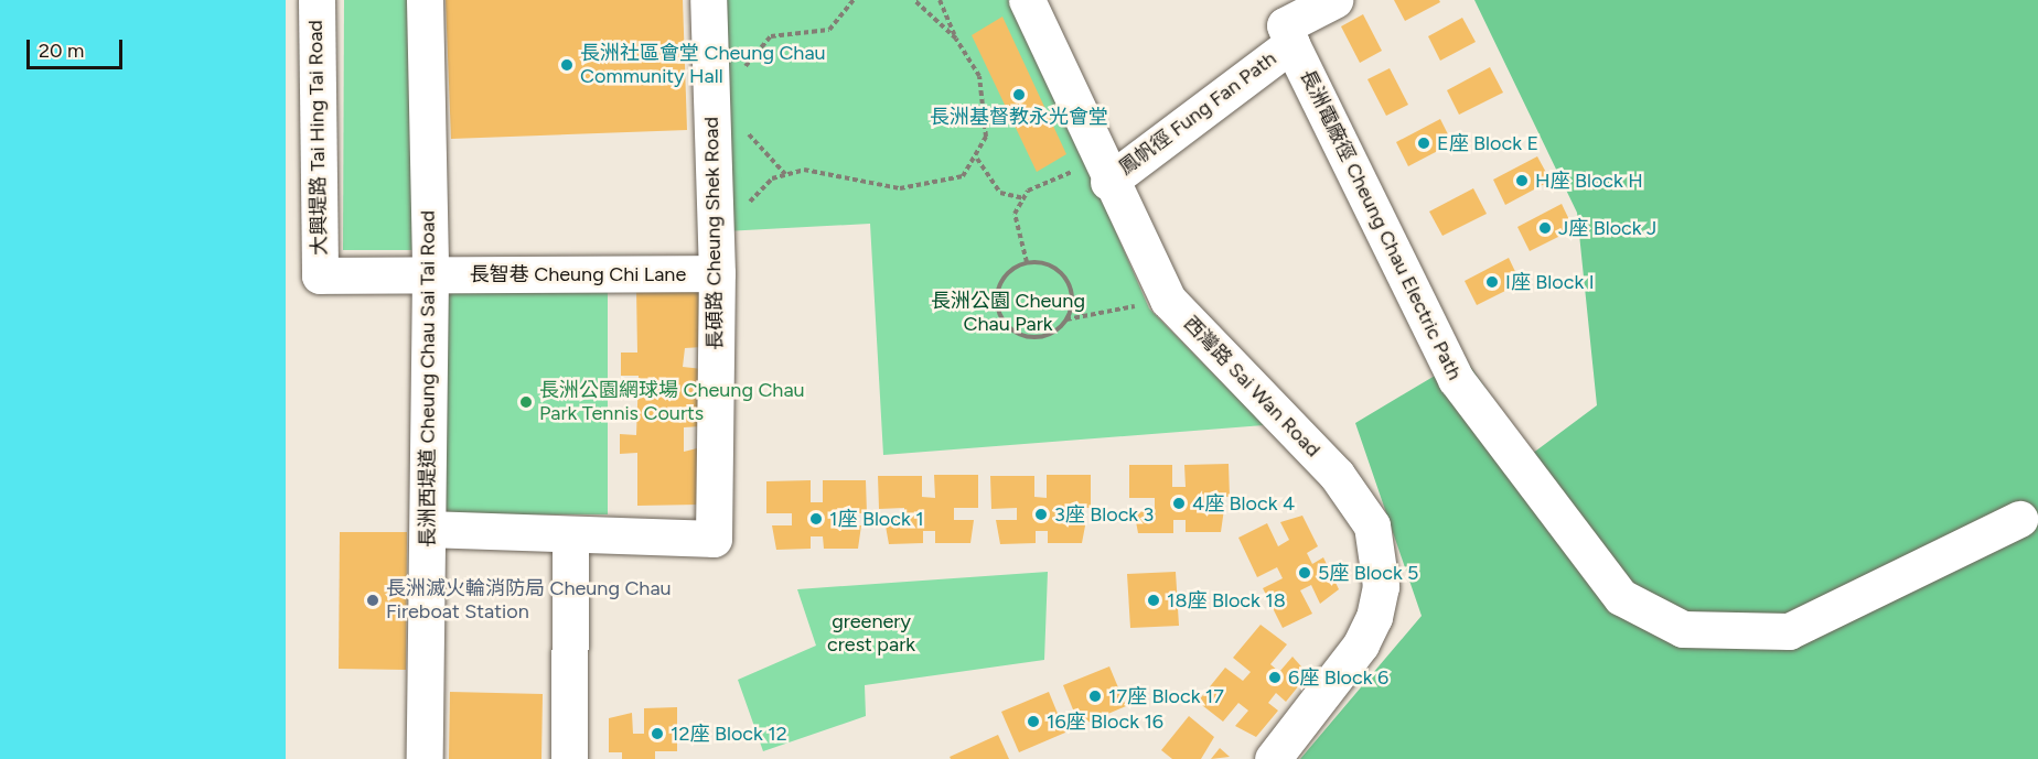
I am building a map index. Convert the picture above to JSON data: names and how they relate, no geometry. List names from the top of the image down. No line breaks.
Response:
{"streets":{"street":["鳳帆徑 Fung Fan Path","大興堤路 Tai Hing Tai Road","長洲電廠徑 Cheung Chau Electric Path","長碩路 Cheung Shek Road","長智巷 Cheung Chi Lane","長洲西堤道 Cheung Chau Sai Tai Road","西灣路 Sai Wan Road"]},"crossings":[["鳳帆徑 Fung Fan Path","長洲電廠徑 Cheung Chau Electric Path"],["鳳帆徑 Fung Fan Path","西灣路 Sai Wan Road"],["大興堤路 Tai Hing Tai Road","長智巷 Cheung Chi Lane"],["長碩路 Cheung Shek Road","長智巷 Cheung Chi Lane"],["長碩路 Cheung Shek Road","長洲西堤道 Cheung Chau Sai Tai Road"],["長智巷 Cheung Chi Lane","長洲西堤道 Cheung Chau Sai Tai Road"]],"parks":["長洲公園 Cheung Chau Park","greenery crest park"],"places":["長洲社區會堂 Cheung Chau Community Hall","長洲基督教永光會堂","E座 Block E","H座 Block H","J座 Block J","I座 Block I","長洲公園網球場 Cheung Chau Park Tennis Courts","4座 Block 4","3座 Block 3","1座 Block 1","5座 Block 5","長洲滅火輪消防局 Cheung Chau Fireboat Station","18座 Block 18","6座 Block 6","17座 Block 17","16座 Block 16","12座 Block 12"],"scale_bar":"20 m"}
